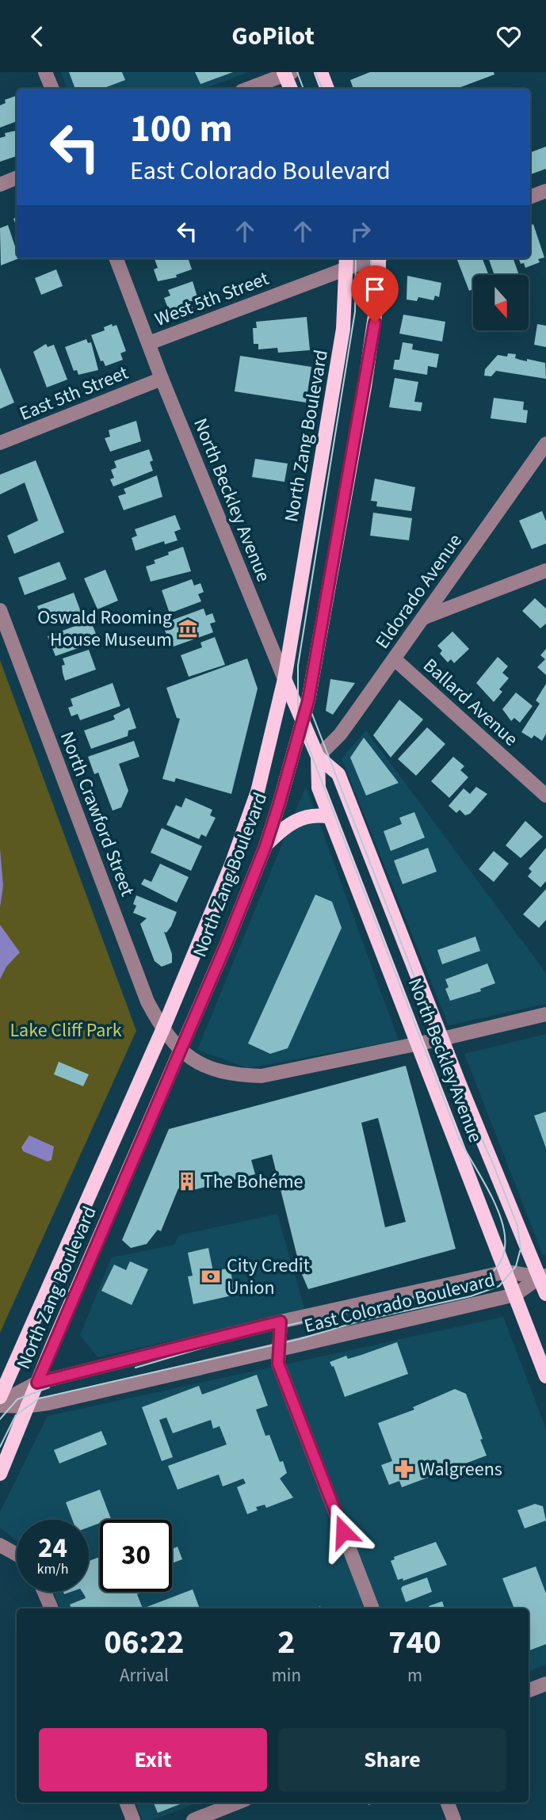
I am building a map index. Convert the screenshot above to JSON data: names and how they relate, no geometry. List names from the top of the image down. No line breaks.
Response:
{"streets":{"main road":["North Zang Boulevard","North Beckley Avenue"],"street":["West 5th Street","East 5th Street","Eldorado Avenue","Ballard Avenue","North Crawford Street","East Colorado Boulevard"]},"crossings":[["West 5th Street","North Zang Boulevard"],["West 5th Street","North Beckley Avenue"],["East 5th Street","North Beckley Avenue"],["North Zang Boulevard","North Beckley Avenue"],["North Zang Boulevard","North Crawford Street"],["North Zang Boulevard","East Colorado Boulevard"],["North Beckley Avenue","Eldorado Avenue"],["North Beckley Avenue","North Crawford Street"],["North Beckley Avenue","East Colorado Boulevard"],["Eldorado Avenue","Ballard Avenue"]],"parks":["Lake Cliff Park"],"places":{"museum":["Oswald Rooming House Museum"],"building":["The Bohéme"],"bank":["City Credit Union"],"pharmacy":["Walgreens"]},"north":"bottom","page":{"header":"GoPilot","turn":["100 m","East Colorado Boulevard"],"speed":"24 km/h","limit":"30","eta":["06:22","Arrival","2","min","740","m"],"buttons":["Exit","Share"]}}
